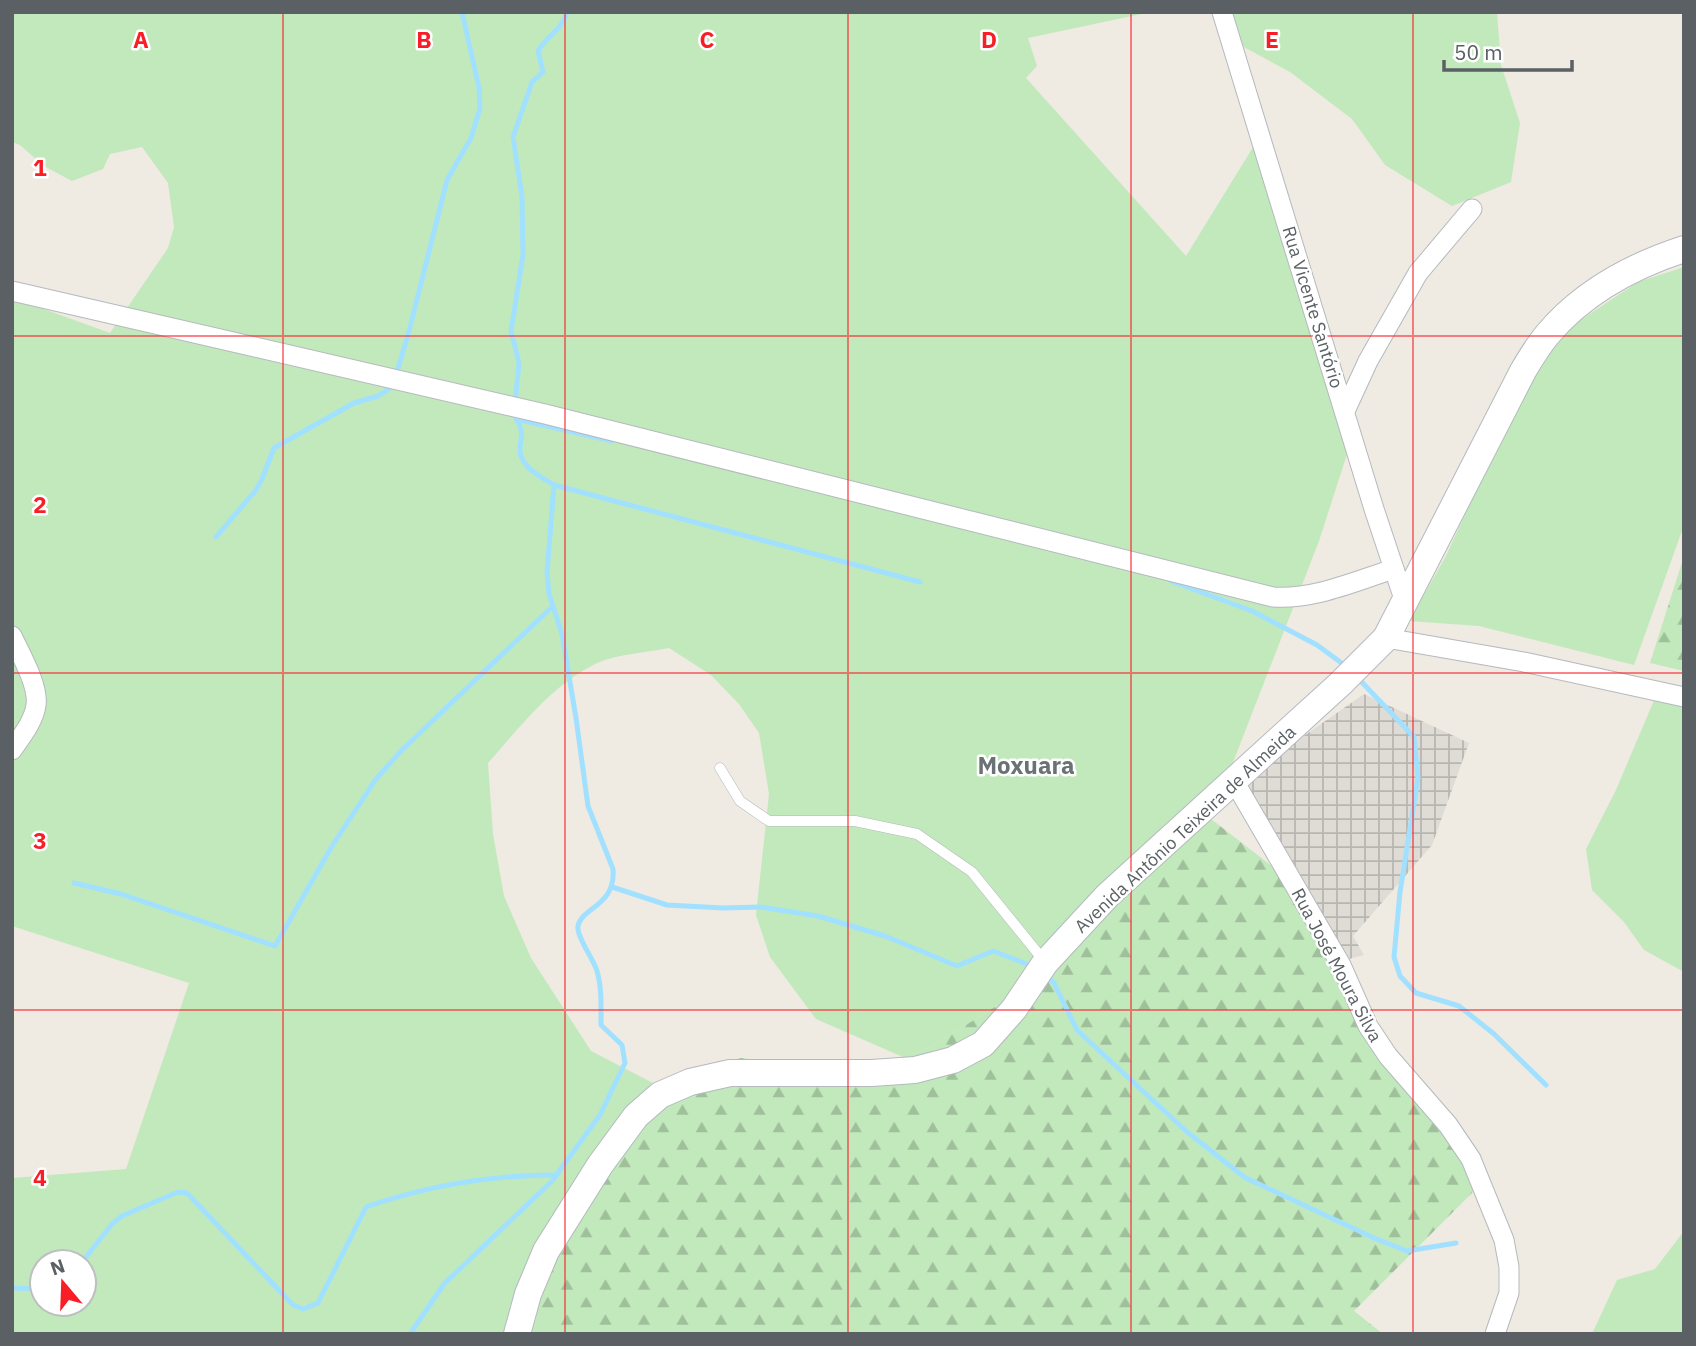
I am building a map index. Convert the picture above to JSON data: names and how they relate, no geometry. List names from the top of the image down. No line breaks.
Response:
{"streets":{"street":["Rua Vicente Santório","Avenida Antônio Teixeira de Almeida","Rua José Moura Silva"]},"crossings":[["Rua Vicente Santório","Avenida Antônio Teixeira de Almeida"],["Avenida Antônio Teixeira de Almeida","Rua José Moura Silva"]],"districts":["Moxuara"],"scale_bar":"50 m","north":"top","grid":{"columns":["A","B","C","D","E"],"rows":["1","2","3","4"]}}
